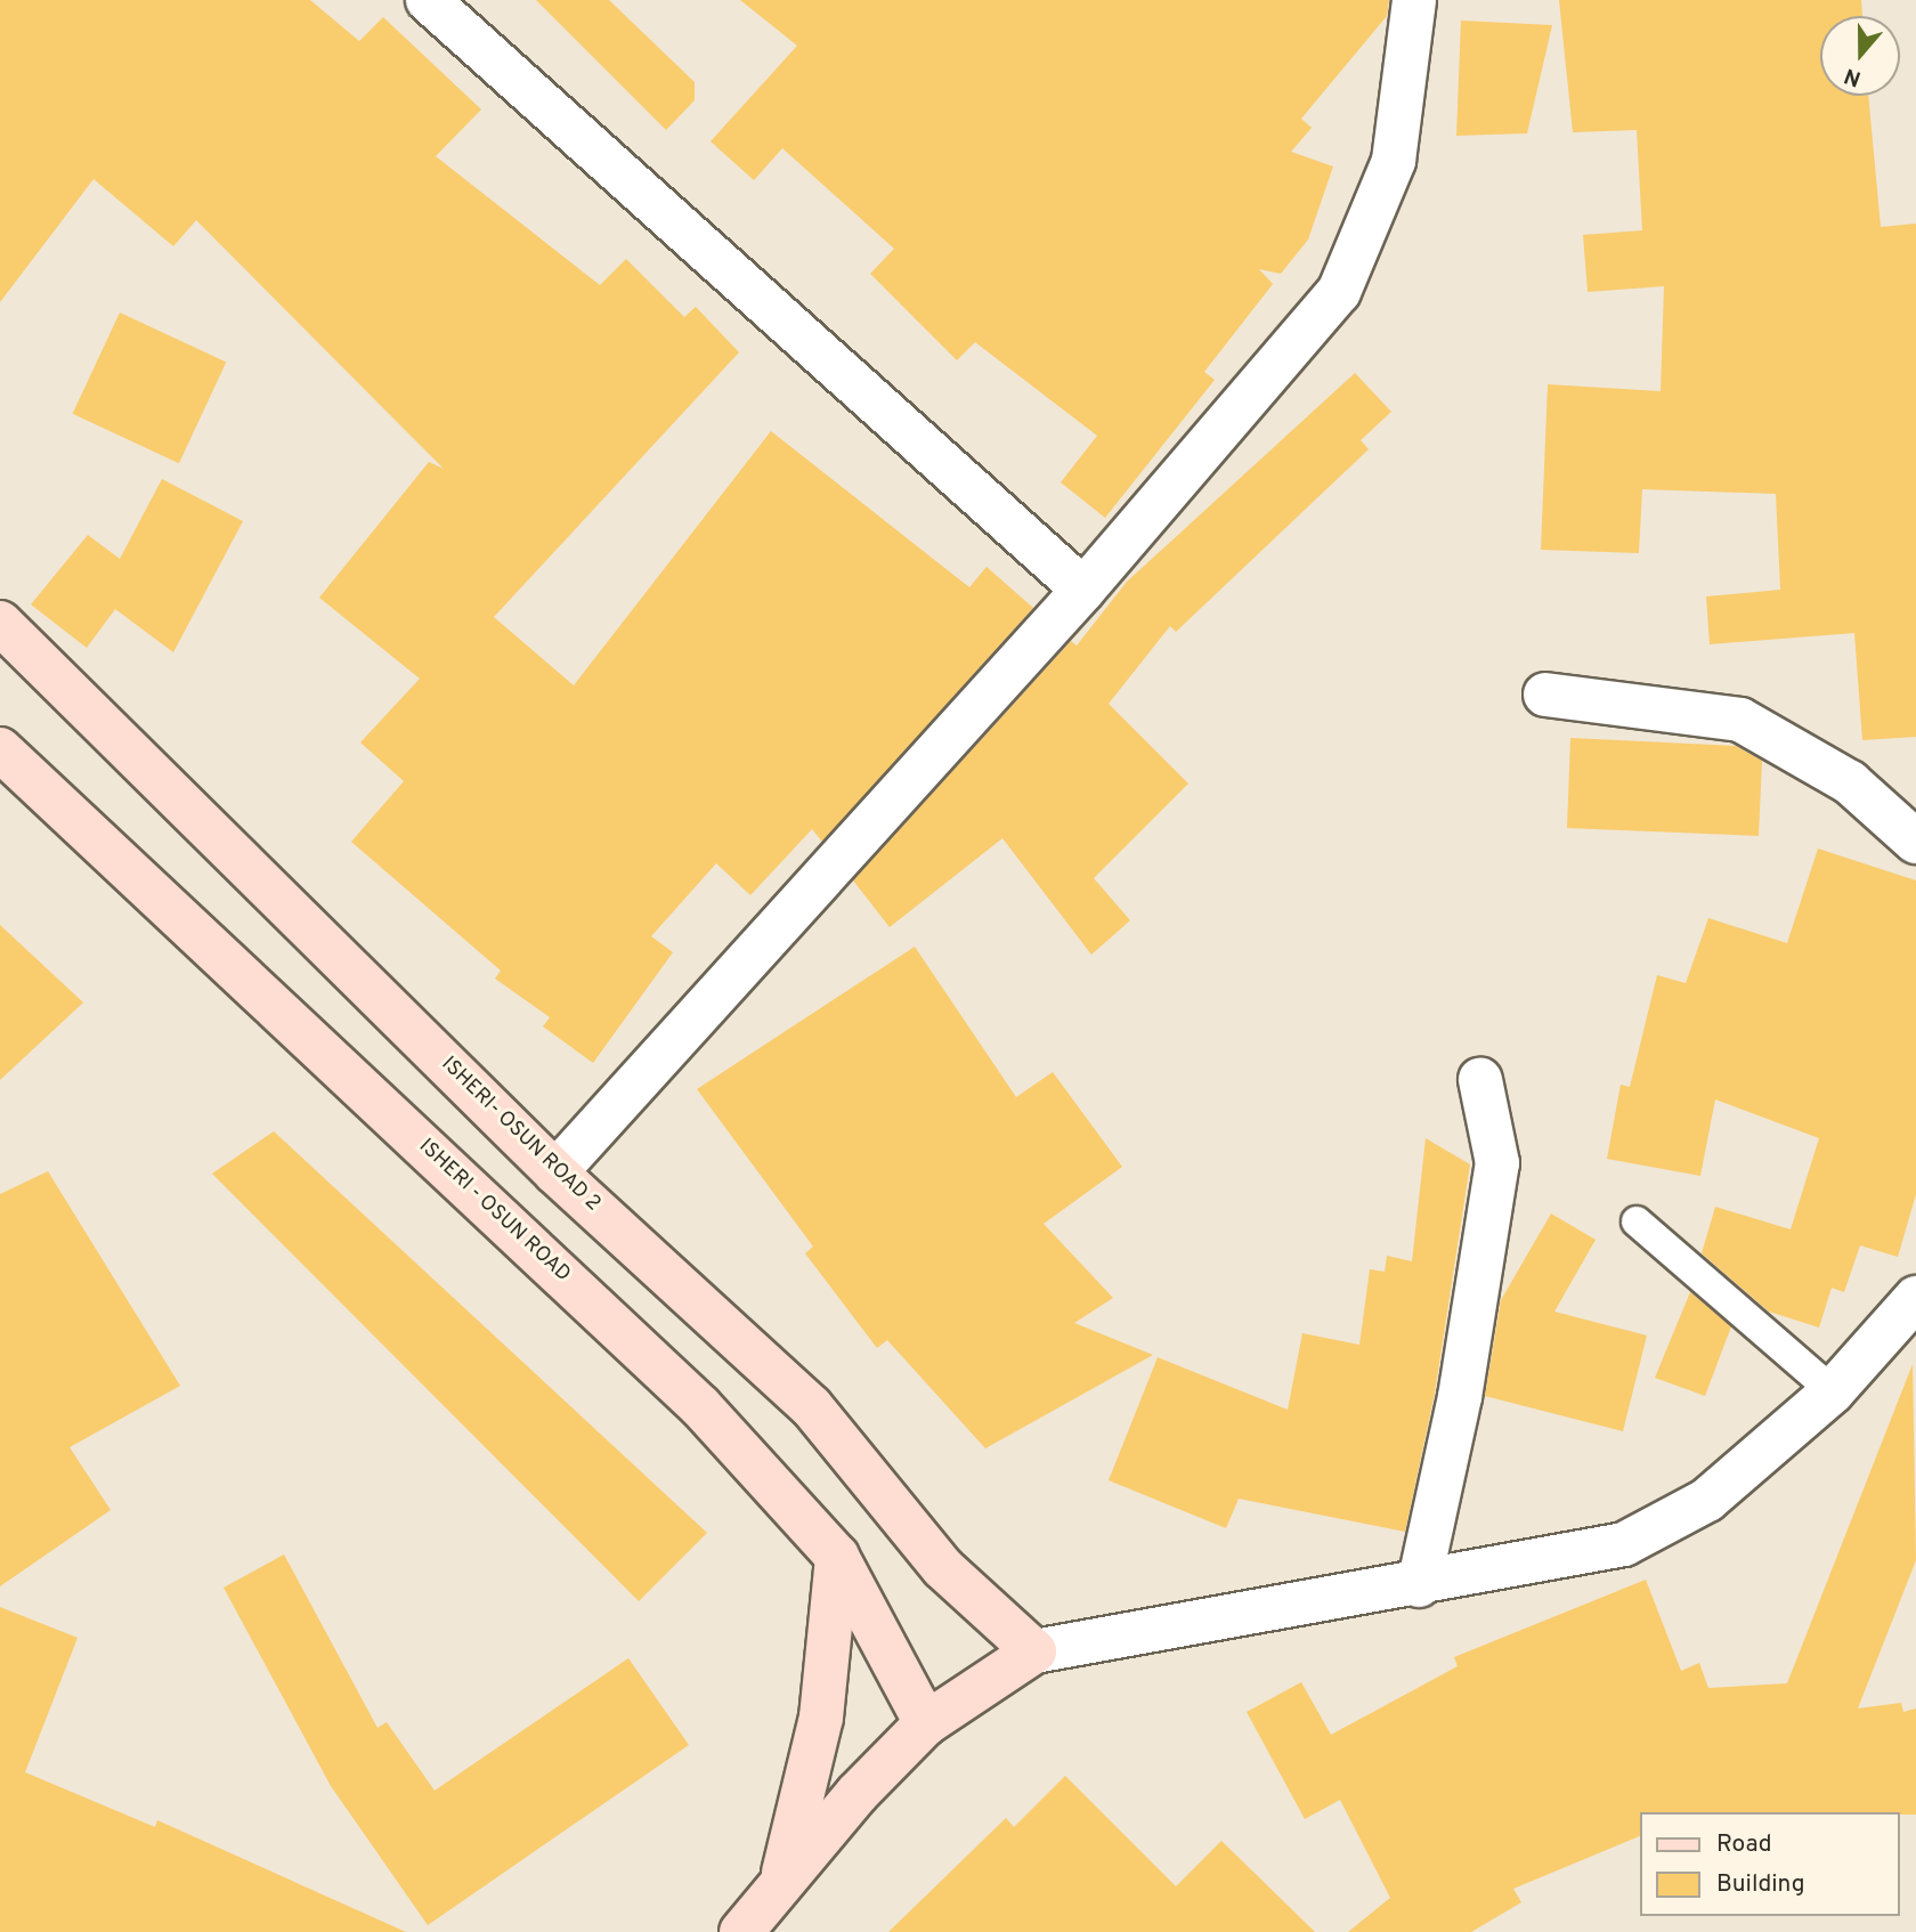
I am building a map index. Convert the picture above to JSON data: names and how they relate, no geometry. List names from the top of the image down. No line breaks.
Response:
{"streets":{"main road":["ISHERI- OSUN ROAD 2","ISHERI - OSUN ROAD"]},"legend":["Road","Building"],"north":"bottom"}
